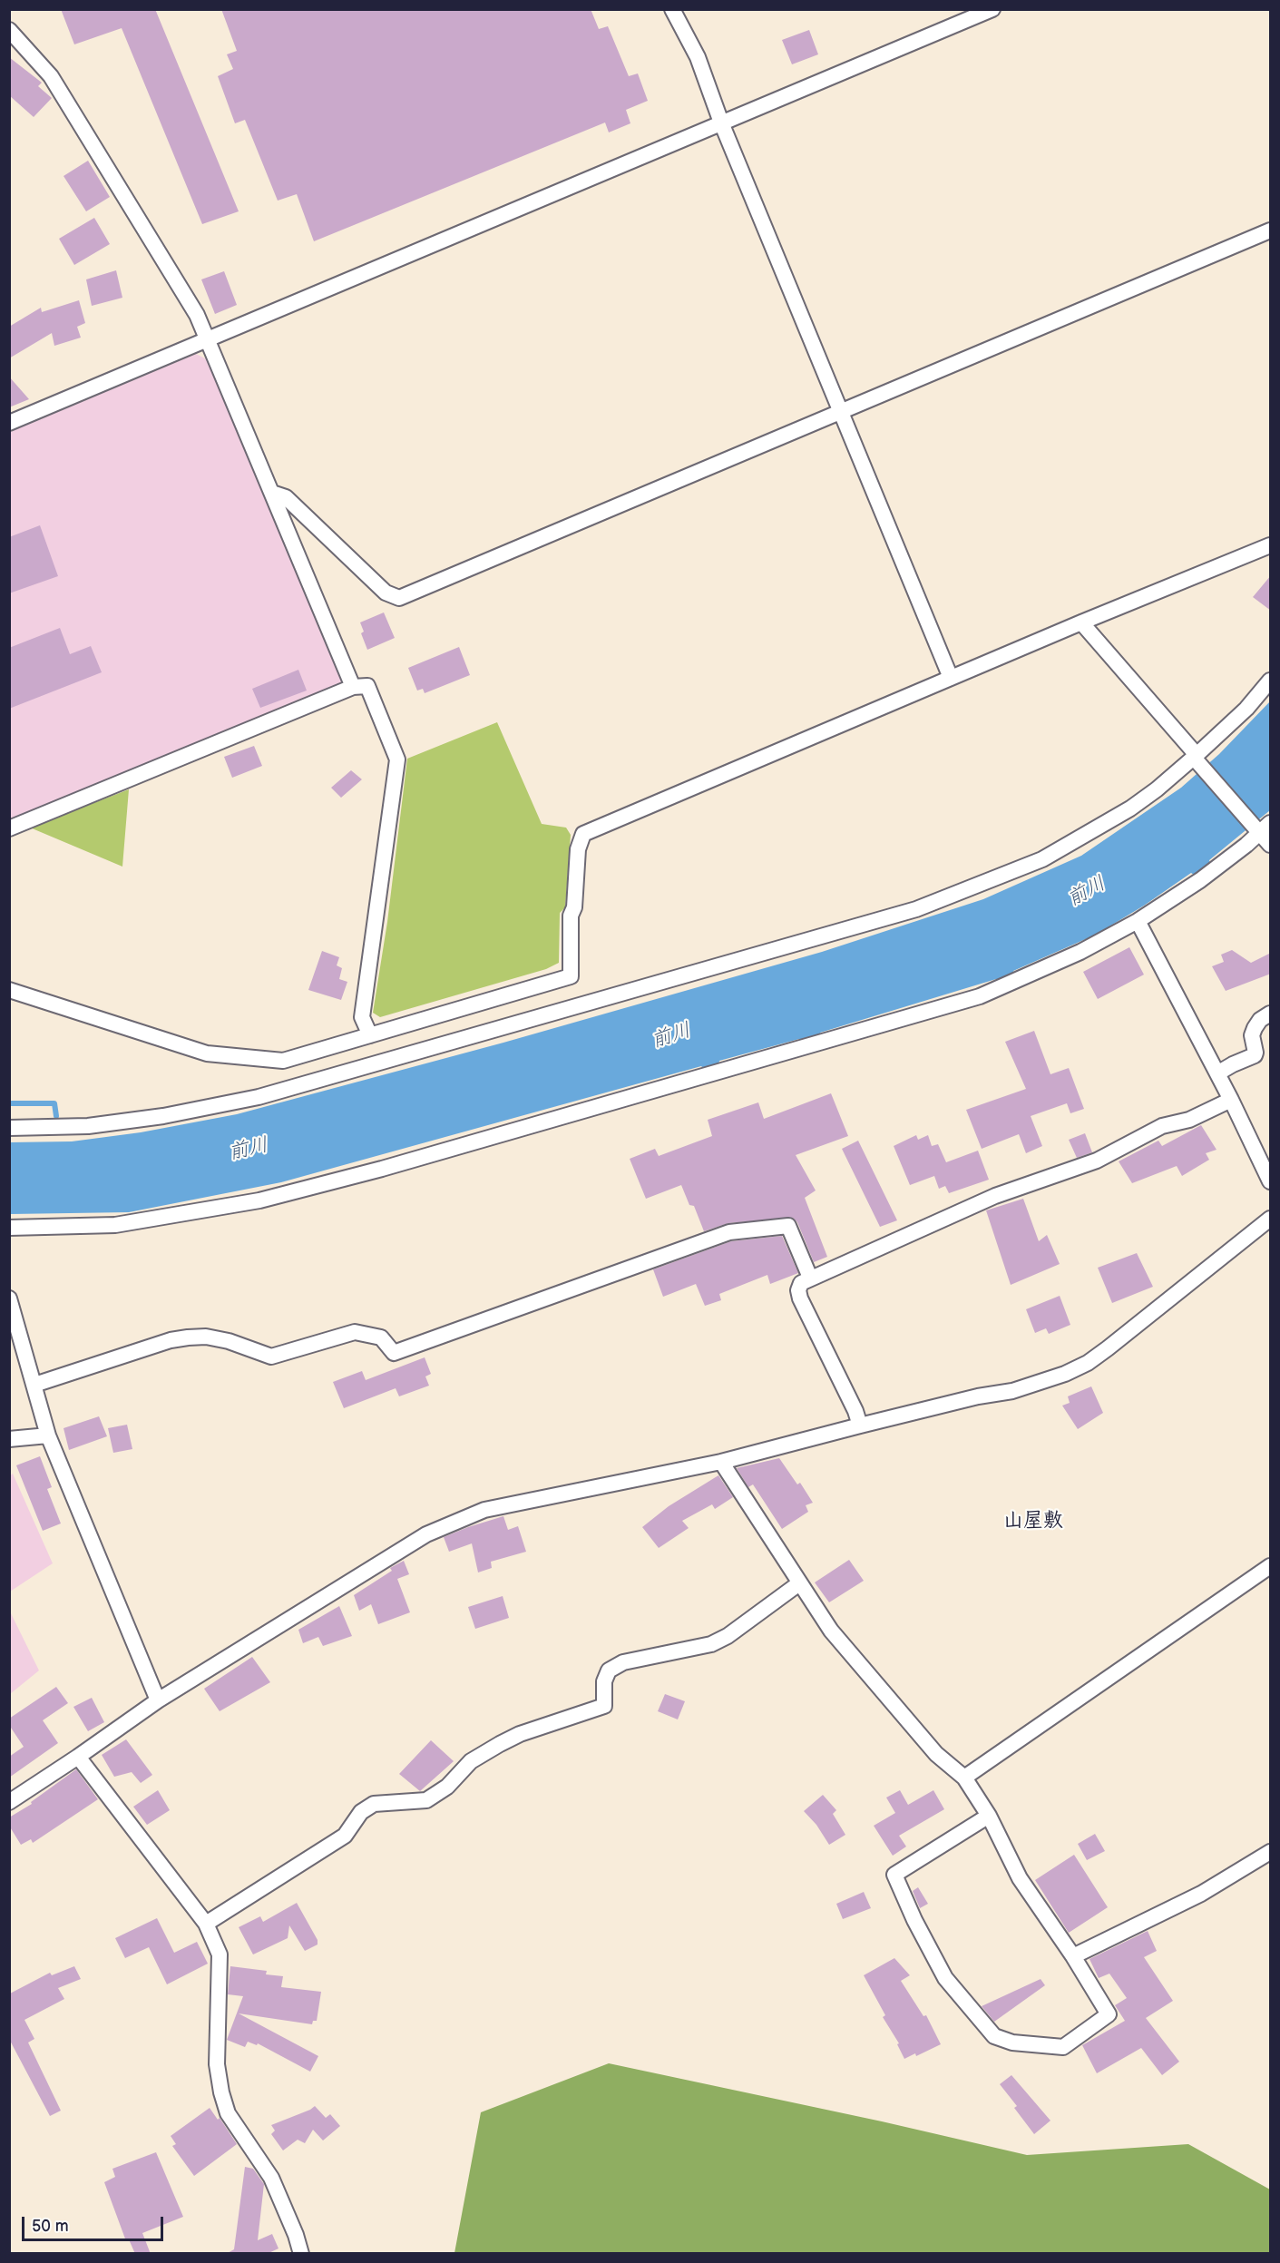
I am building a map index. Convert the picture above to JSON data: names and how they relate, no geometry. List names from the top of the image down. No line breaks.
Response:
{"districts":["山屋敷"],"water":["前川"],"scale_bar":"50 m"}
